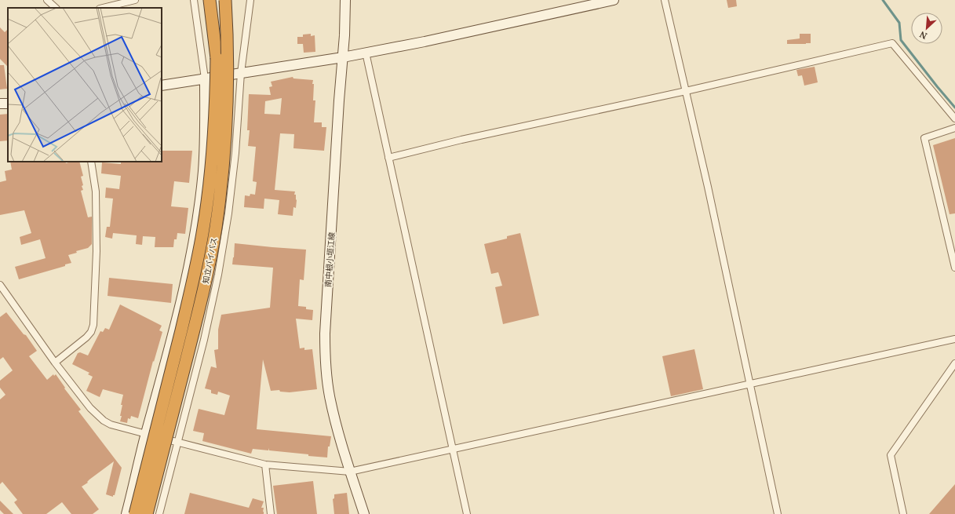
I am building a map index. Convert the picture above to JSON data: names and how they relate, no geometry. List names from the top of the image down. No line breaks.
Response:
{"streets":{"highway":["知立バイパス"],"street":["南中根小垣江線"]},"north":"bottom left"}
